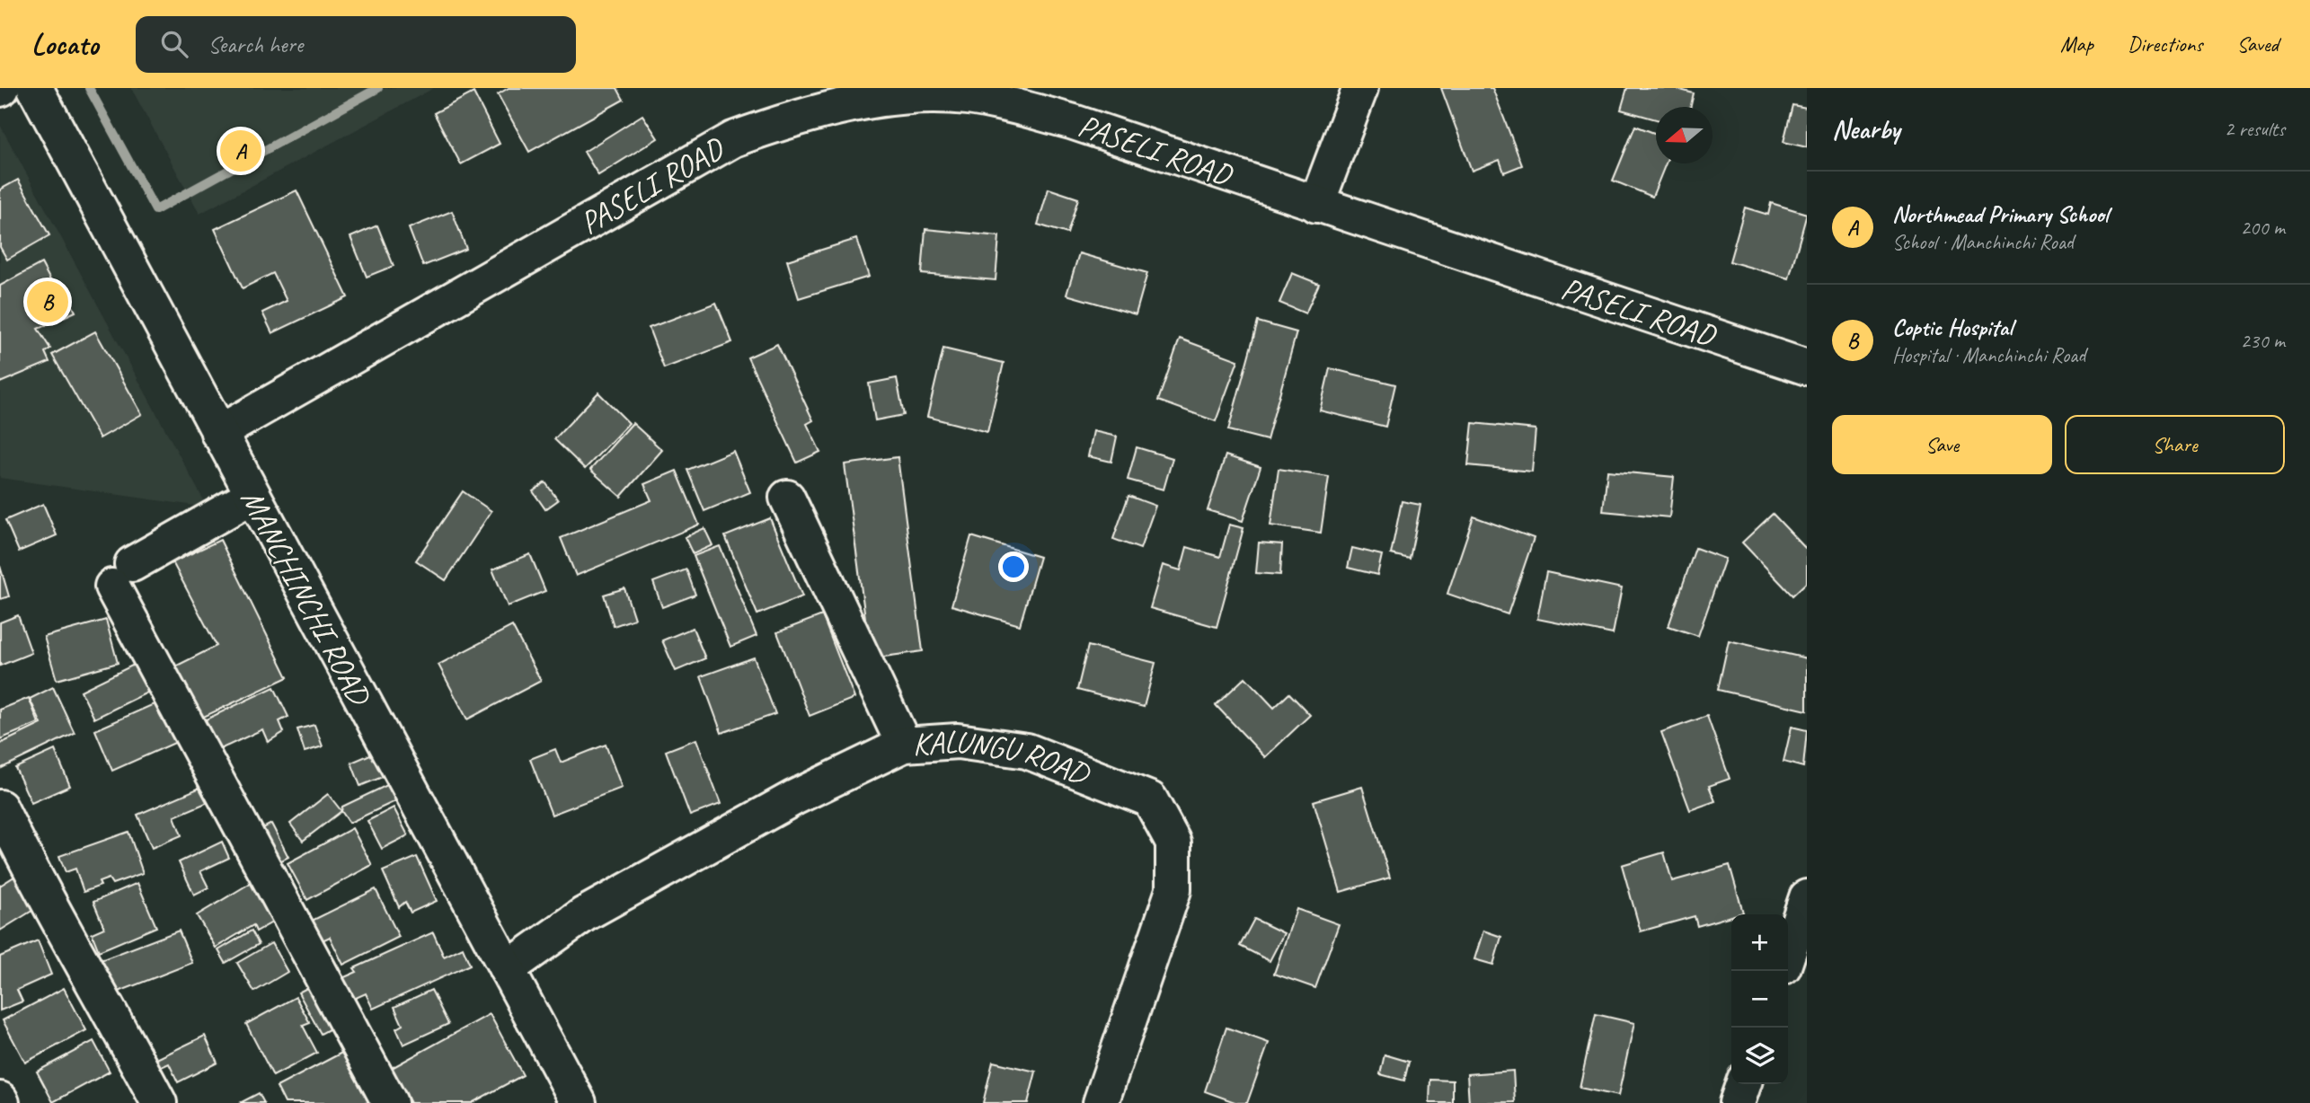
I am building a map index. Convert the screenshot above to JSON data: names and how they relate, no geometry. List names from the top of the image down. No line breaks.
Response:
{"streets":{"street":["PASELI ROAD","MANCHINCHI ROAD","KALUNGU ROAD"]},"crossings":[["PASELI ROAD","MANCHINCHI ROAD"],["MANCHINCHI ROAD","KALUNGU ROAD"]],"north":"left","page":{"header":"Locato","search":"Search here","nav":["Map","Directions","Saved"],"heading":["Nearby","2 results"],"pins":["A","B"],"list":[{"mark":"A","name":"Northmead Primary School","note":"School · Manchinchi Road","value":"200 m"},{"mark":"B","name":"Coptic Hospital","note":"Hospital · Manchinchi Road","value":"230 m"}],"buttons":["Save","Share"],"map_buttons":["+","−"]}}
